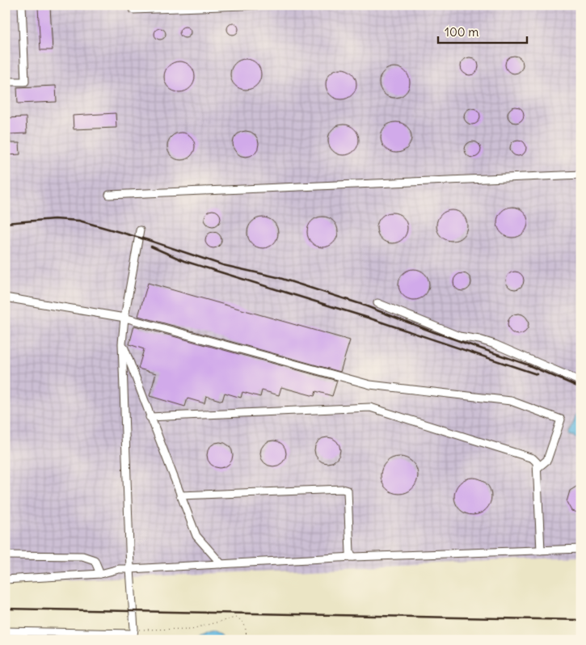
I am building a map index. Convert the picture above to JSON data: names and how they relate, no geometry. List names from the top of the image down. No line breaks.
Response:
{"scale_bar":"100 m"}
